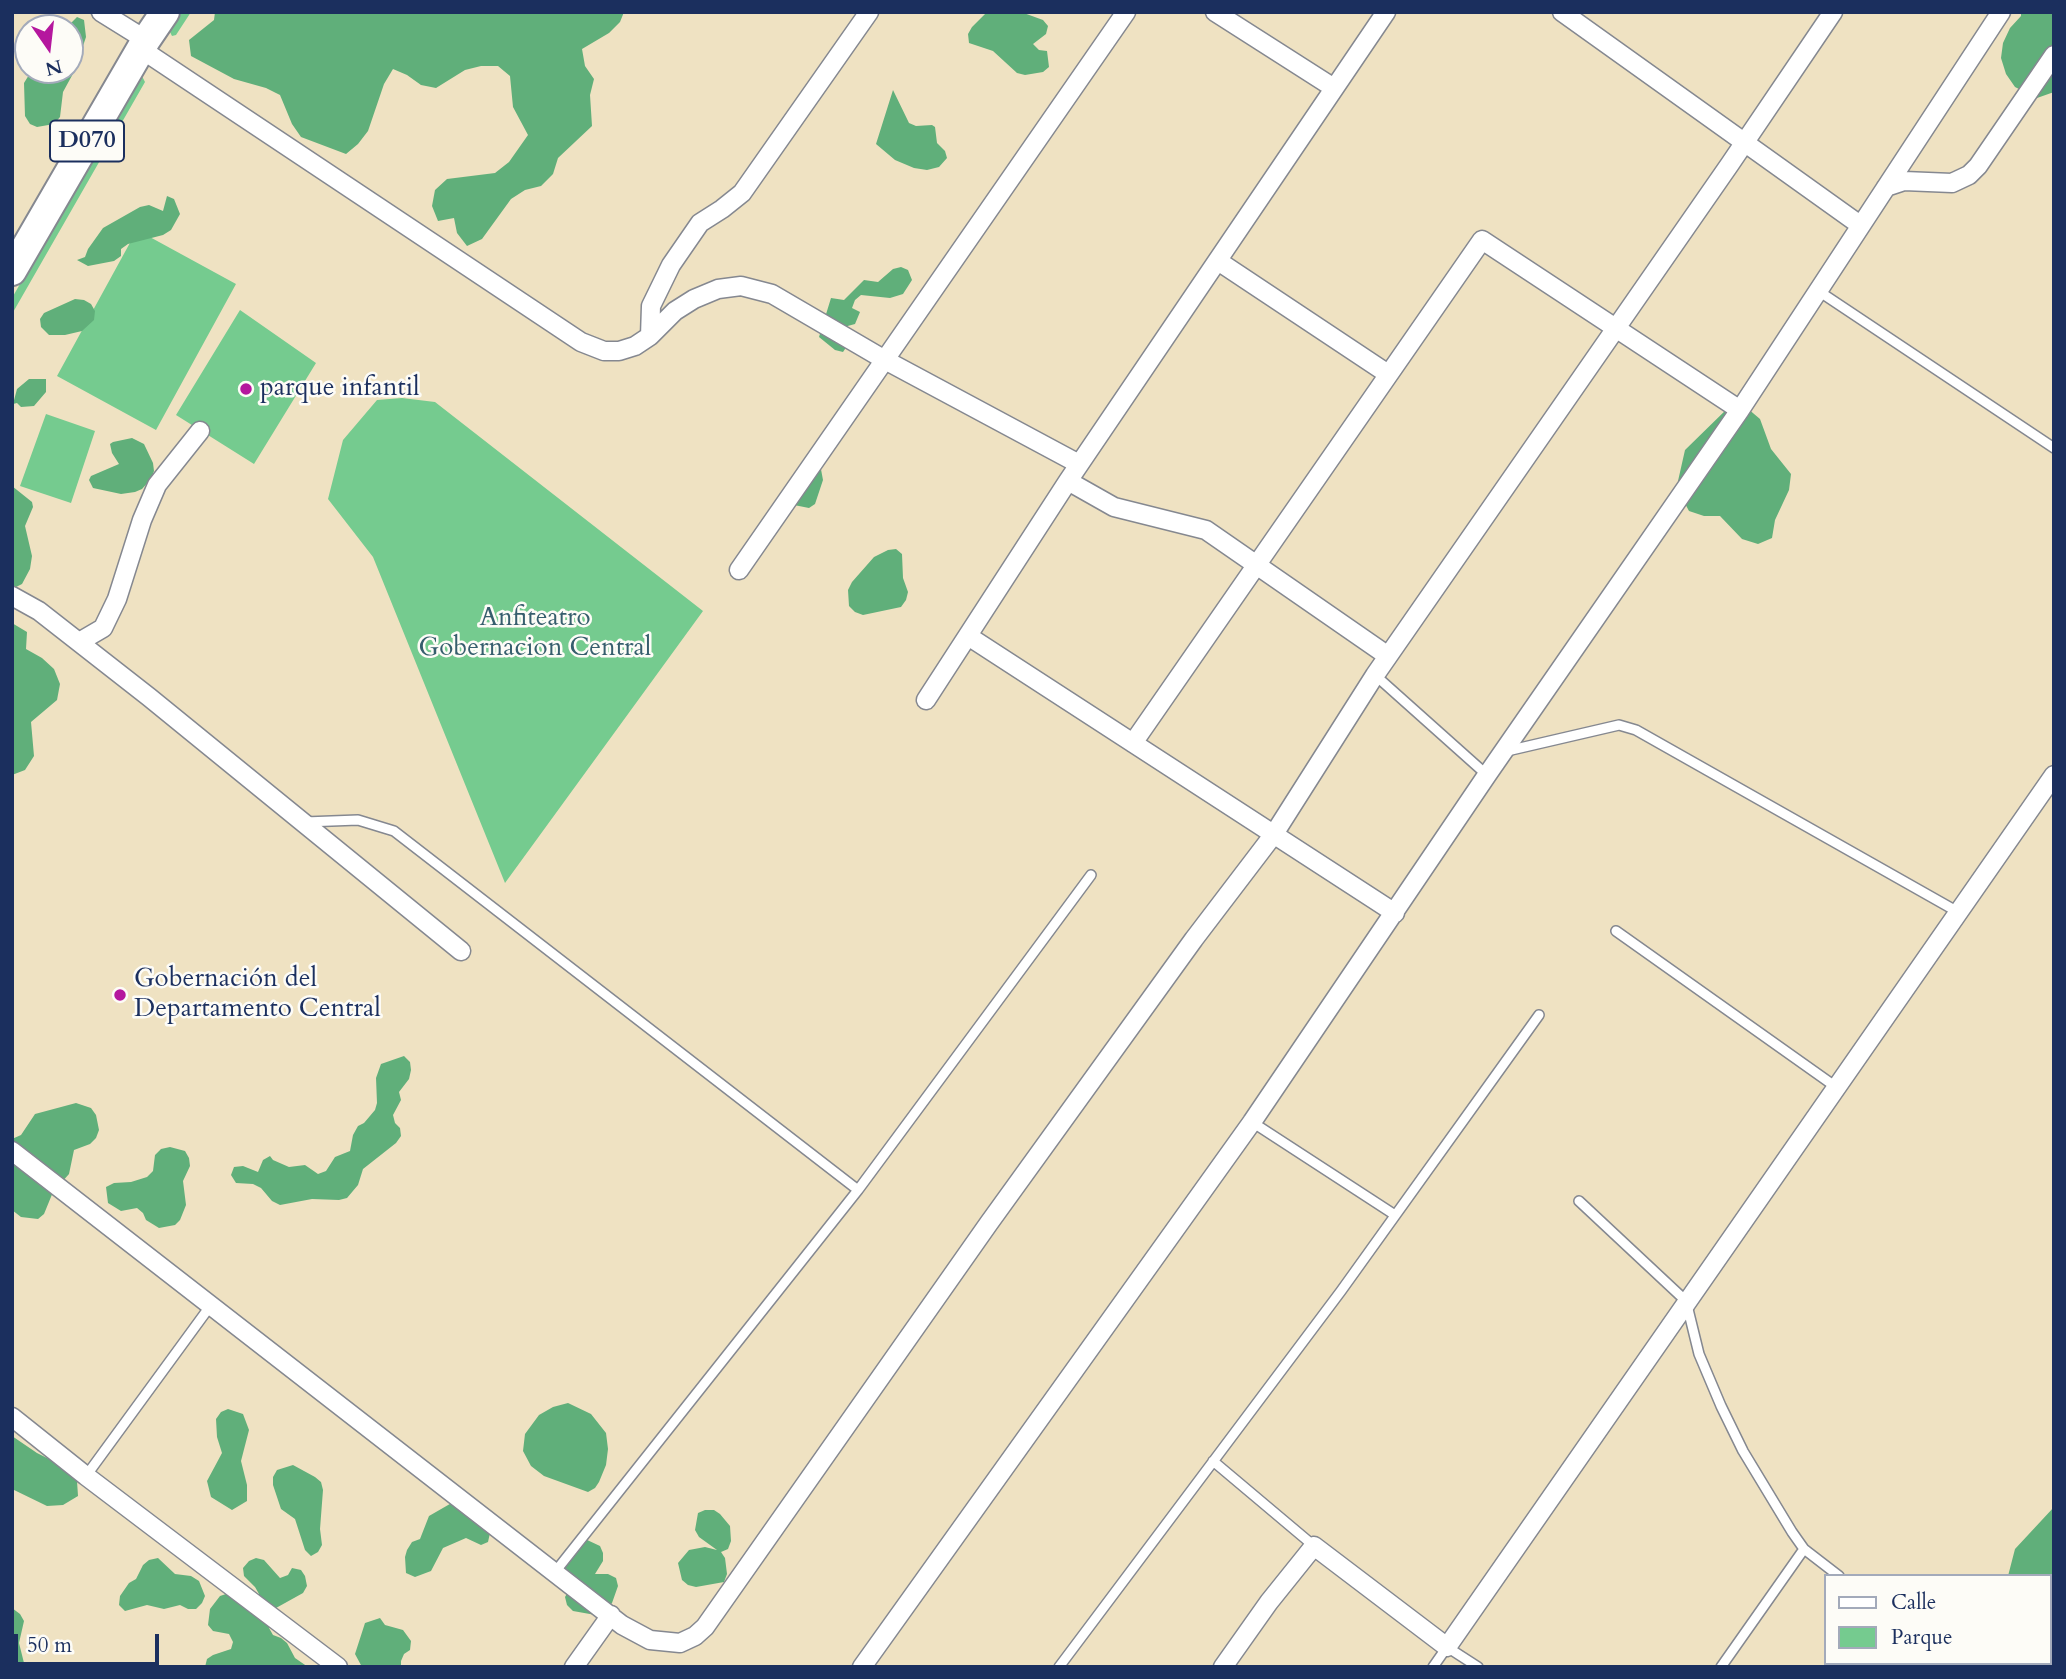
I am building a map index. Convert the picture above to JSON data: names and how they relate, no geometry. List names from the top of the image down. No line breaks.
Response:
{"streets":{"main road":["D070"]},"parks":["Anfiteatro Gobernacion Central"],"places":["parque infantil","Gobernación del Departamento Central"],"legend":["Calle","Parque"],"scale_bar":"50 m","north":"bottom"}
